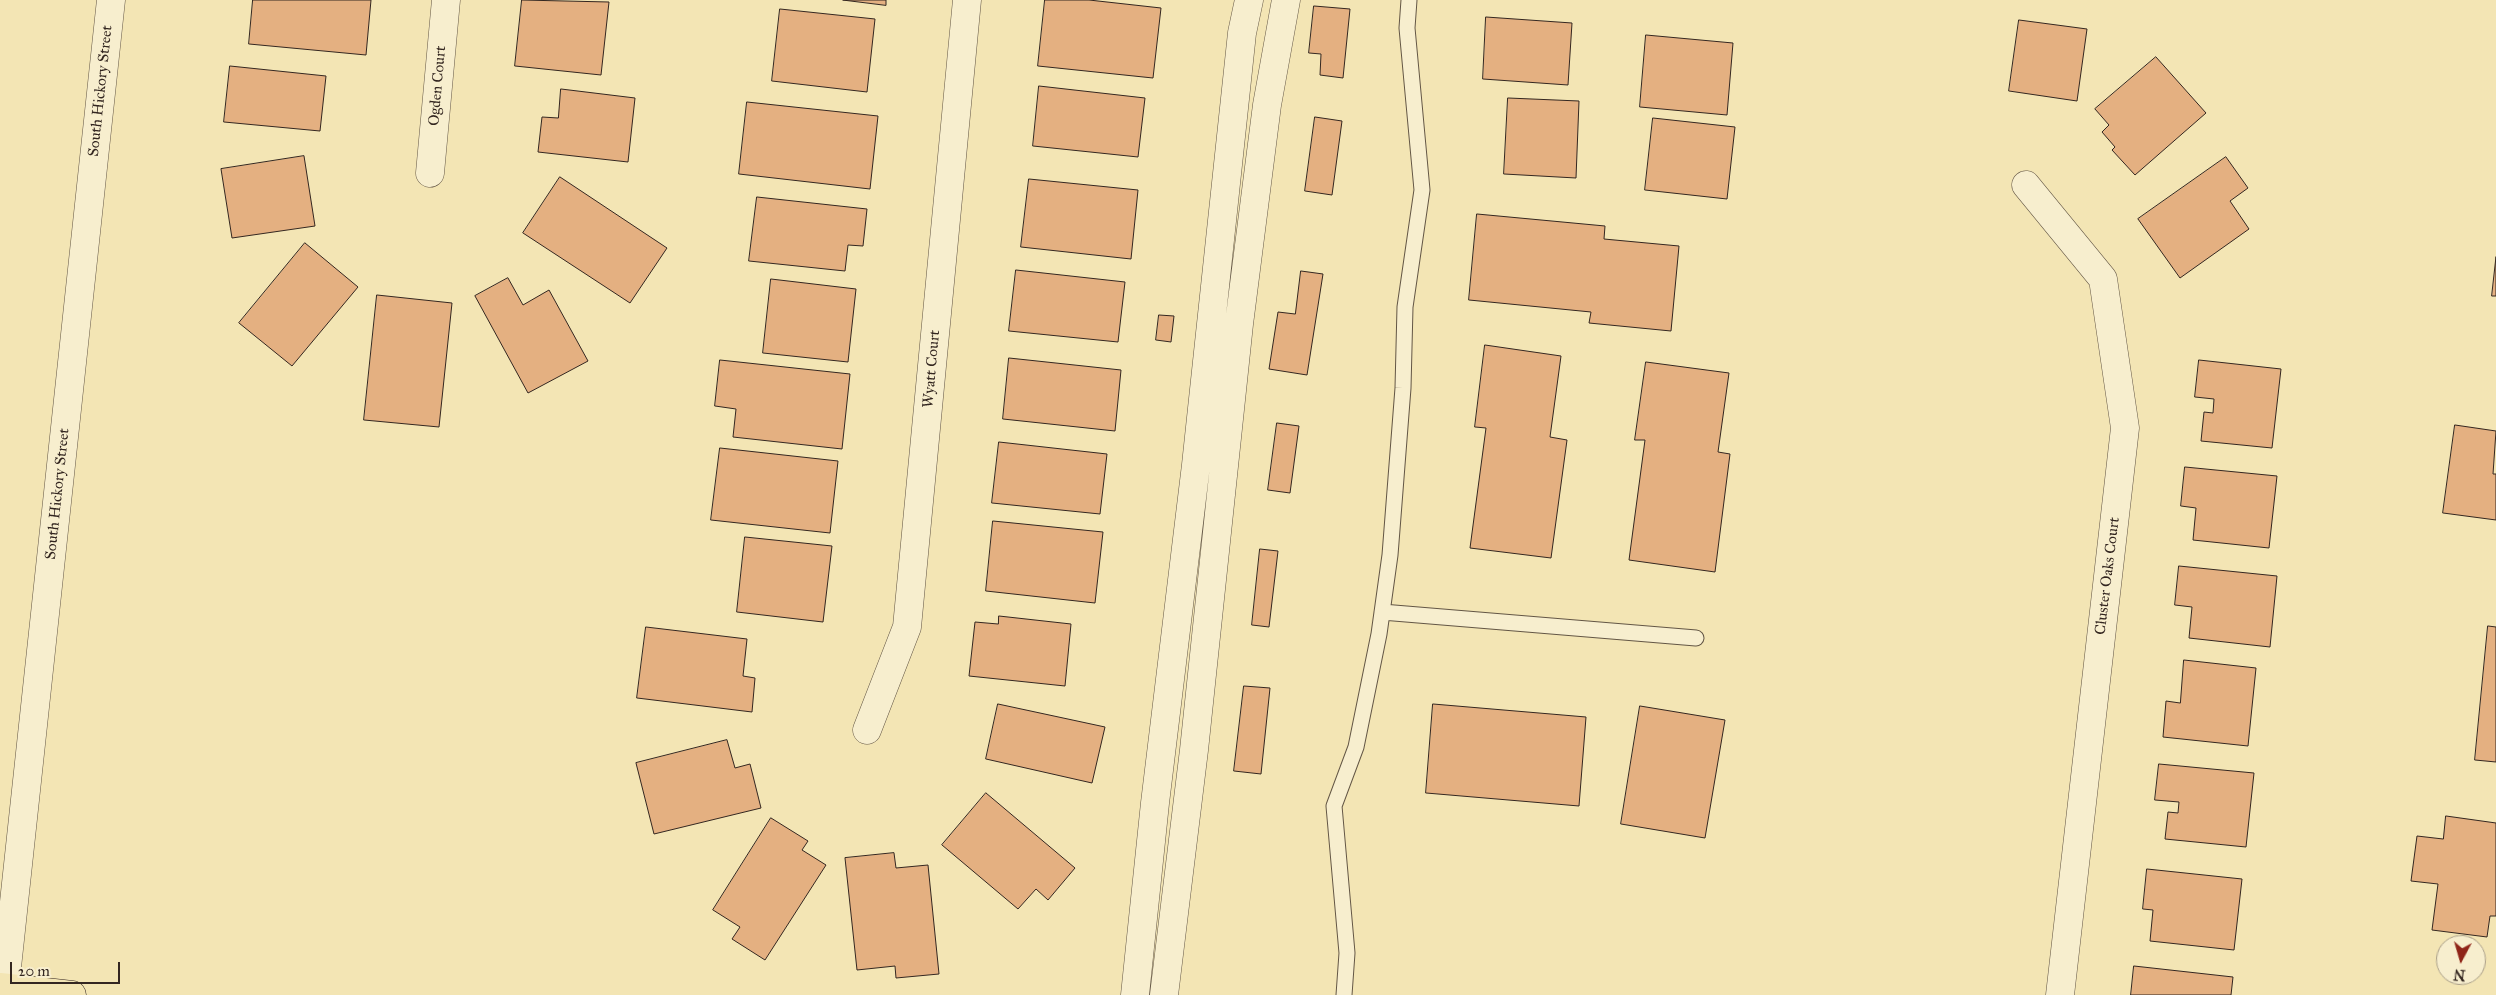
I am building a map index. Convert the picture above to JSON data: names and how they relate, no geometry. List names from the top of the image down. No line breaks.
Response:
{"streets":{"street":["Ogden Court","South Hickory Street","Wyatt Court","Cluster Oaks Court"]},"scale_bar":"20 m","north":"bottom"}
